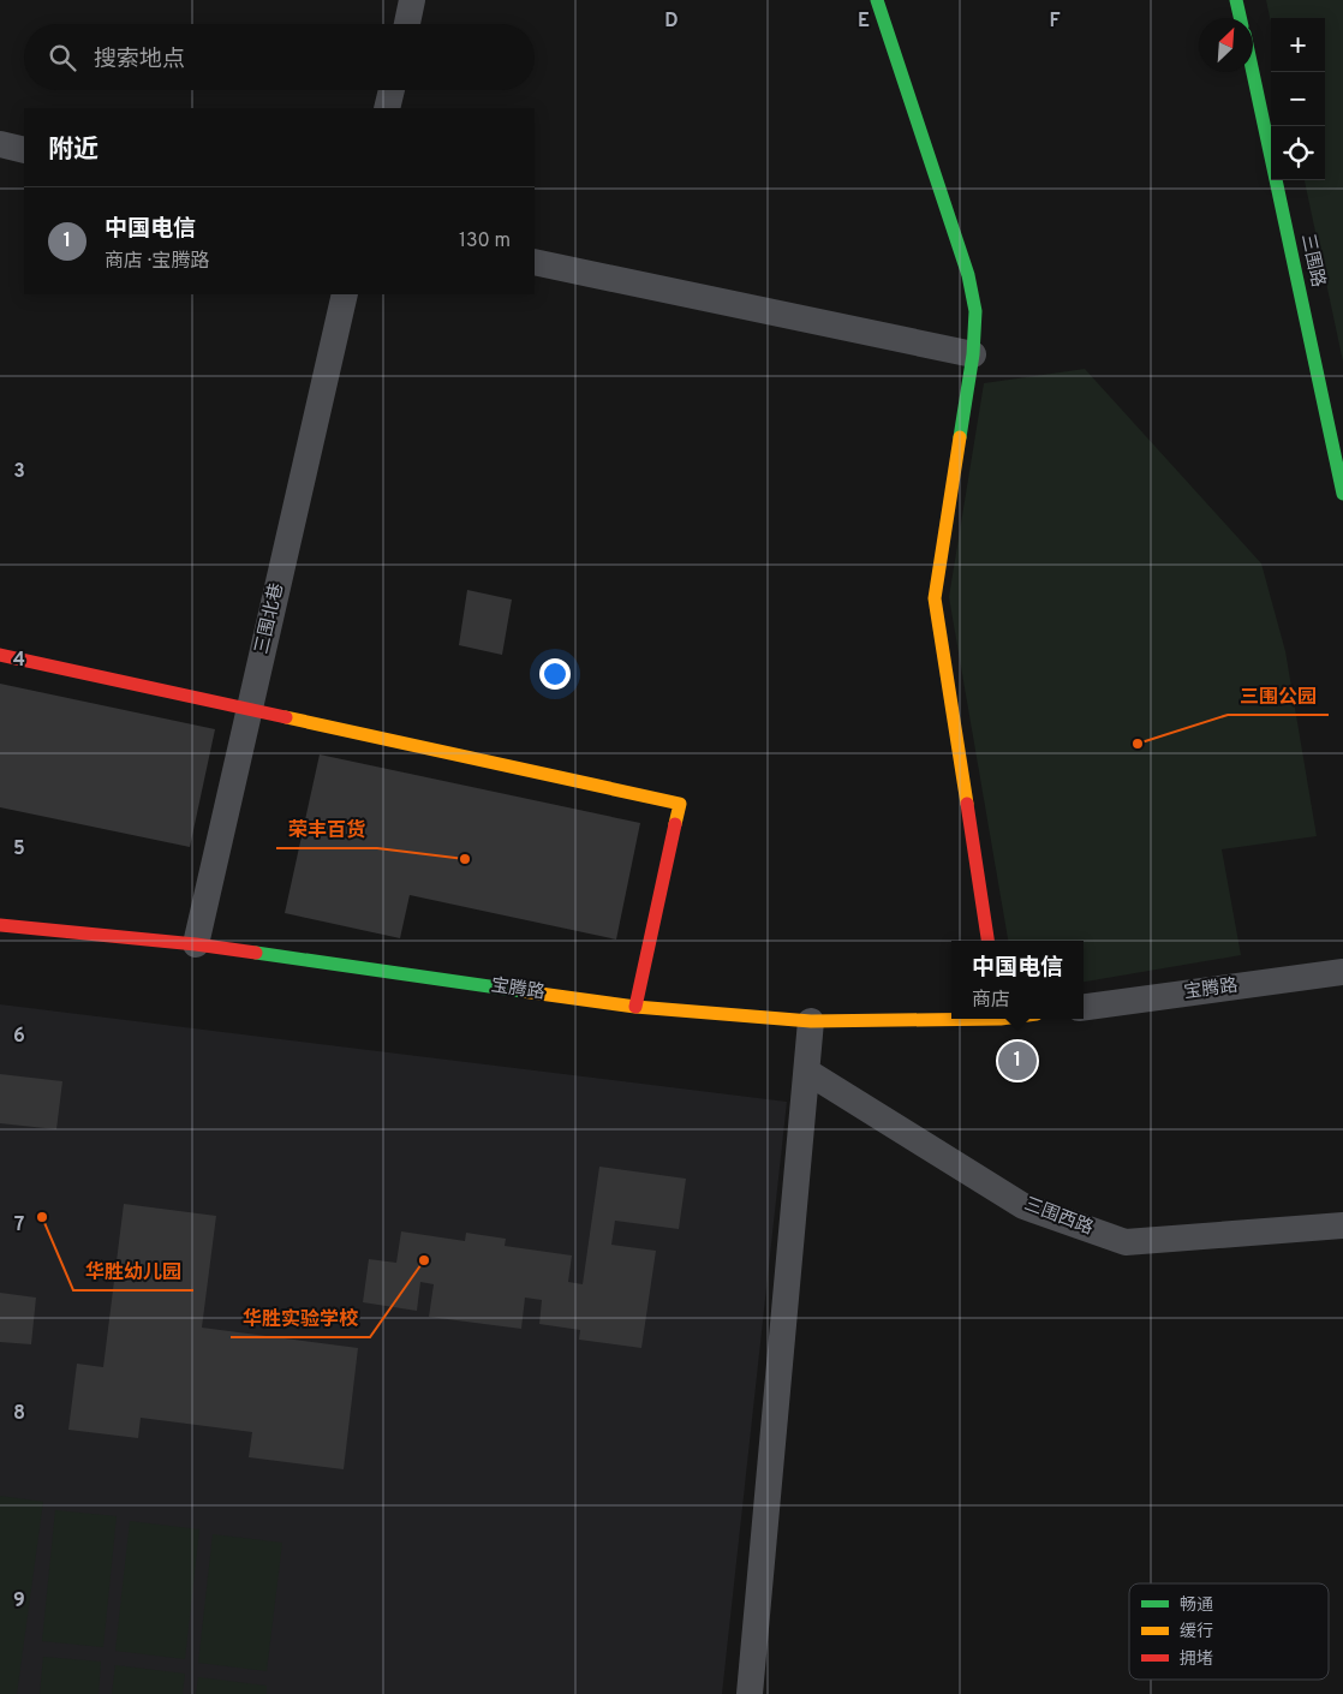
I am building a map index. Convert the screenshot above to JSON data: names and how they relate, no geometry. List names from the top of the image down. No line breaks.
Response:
{"streets":{"street":["三围路","三围北巷","宝腾路","三围西路"]},"crossings":[["三围北巷","宝腾路"]],"places":["三围公园","荣丰百货","华胜幼儿园","华胜实验学校"],"legend":["畅通","缓行","拥堵"],"north":"top right","page":{"map_buttons":["+","−"],"search":"搜索地点","heading":"附近","list":[{"mark":"1","name":"中国电信","note":"商店 · 宝腾路","value":"130 m"}],"popup":["中国电信","商店"],"pins":"1"},"grid":{"columns":["D","E","F"],"rows":["3","4","5","6","7","8","9"]}}
